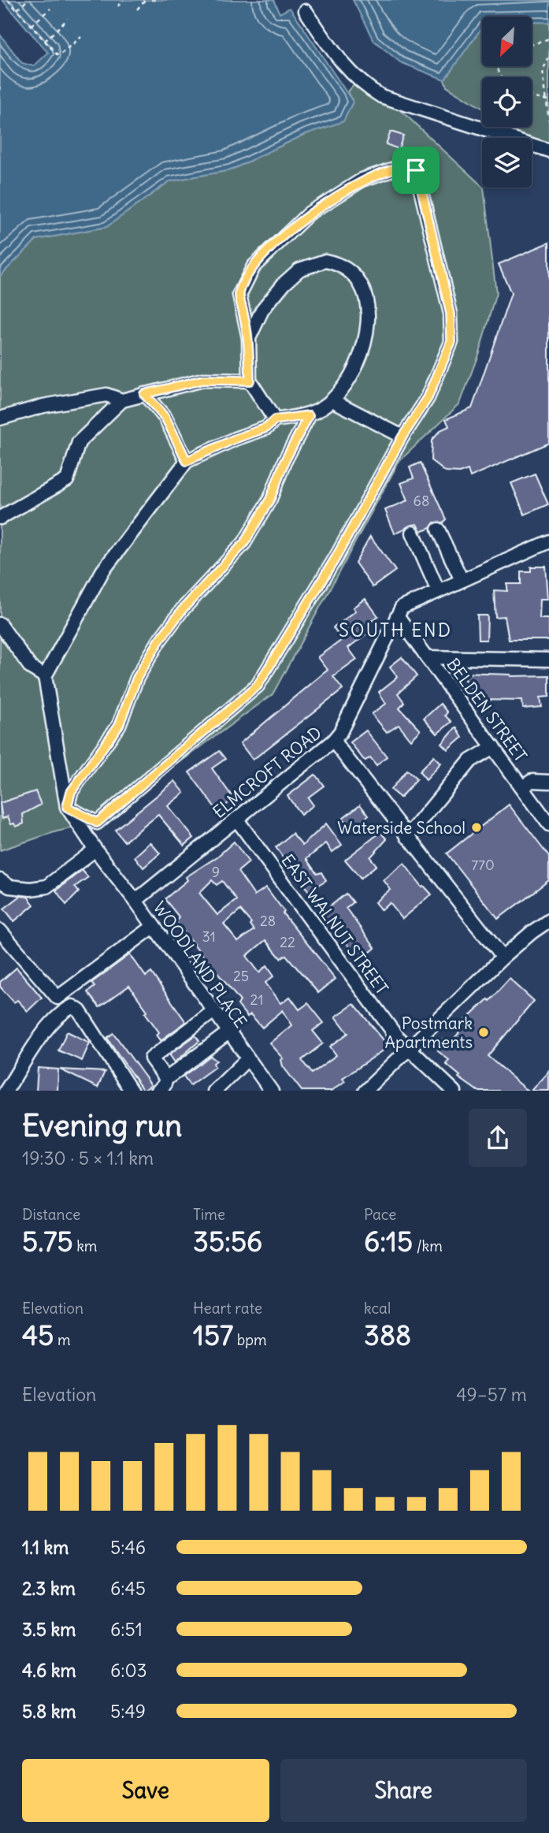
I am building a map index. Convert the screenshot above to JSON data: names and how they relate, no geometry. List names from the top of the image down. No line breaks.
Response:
{"streets":{"street":["BELDEN STREET","ELMCROFT ROAD","EAST WALNUT STREET","WOODLAND PLACE"]},"crossings":[["BELDEN STREET","ELMCROFT ROAD"],["ELMCROFT ROAD","EAST WALNUT STREET"],["ELMCROFT ROAD","WOODLAND PLACE"]],"districts":["SOUTH END"],"places":["Waterside School","Postmark Apartments"],"house_numbers":["68","770","9","28","31","22","25","21"],"north":"bottom left","page":{"heading":["Evening run","19:30 · 5 × 1.1 km"],"stats":[["Distance","5.75 km"],["Time","35:56"],["Pace","6:15 /km"],["Elevation","45 m"],["Heart rate","157 bpm"],["kcal","388"]],"chart":["Elevation","49–57 m"],"list":[{"name":"1.1 km","note":"5:46"},{"name":"2.3 km","note":"6:45"},{"name":"3.5 km","note":"6:51"},{"name":"4.6 km","note":"6:03"},{"name":"5.8 km","note":"5:49"}],"buttons":["Save","Share"]}}
